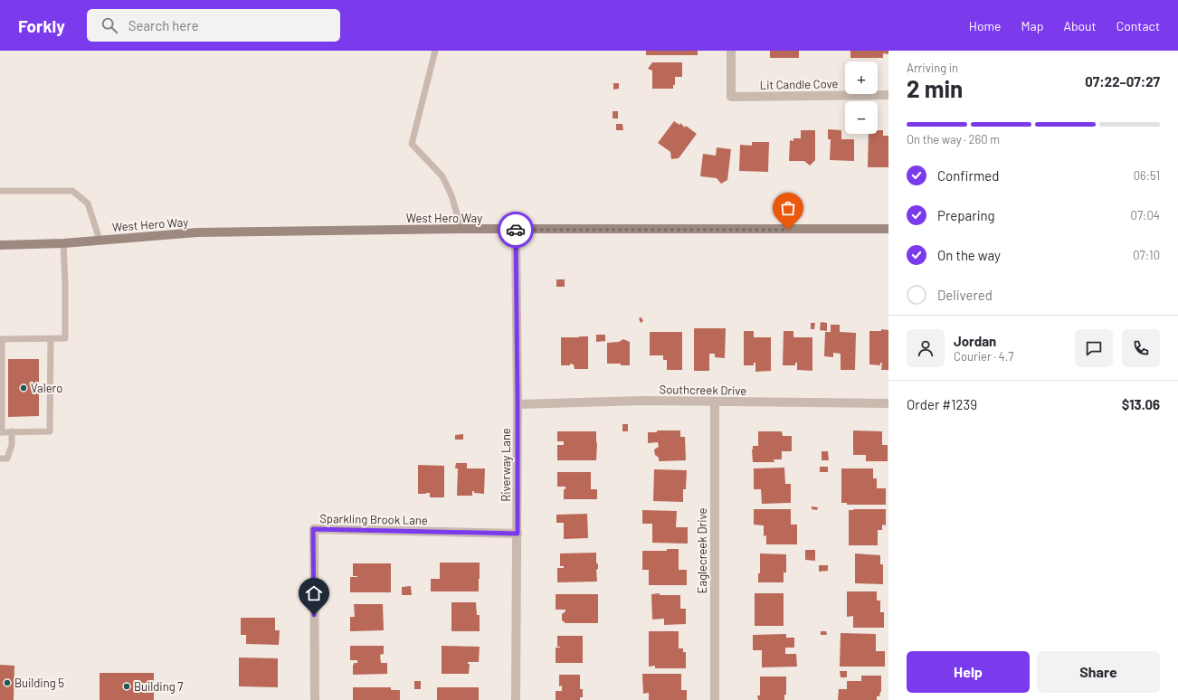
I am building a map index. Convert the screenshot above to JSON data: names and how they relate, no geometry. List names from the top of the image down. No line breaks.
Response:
{"streets":{"main road":["West Hero Way"],"street":["Lit Candle Cove","Southcreek Drive","Riverway Lane","Sparkling Brook Lane","Eaglecreek Drive"]},"crossings":[["West Hero Way","Riverway Lane"],["Southcreek Drive","Riverway Lane"],["Southcreek Drive","Eaglecreek Drive"],["Riverway Lane","Sparkling Brook Lane"]],"places":["Valero","Building 5","Building 7"],"page":{"header":"Forkly","search":"Search here","nav":["Home","Map","About","Contact"],"heading":["2 min","Arriving in","07:22–07:27"],"panel":["Jordan","Courier · 4.7","Order #1239","$13.06"],"map_buttons":["+","−"],"bar":"On the way · 260 m","list":[["Confirmed","06:51"],["Preparing","07:04"],["On the way","07:10"],"Delivered"],"buttons":["Help","Share"]}}
